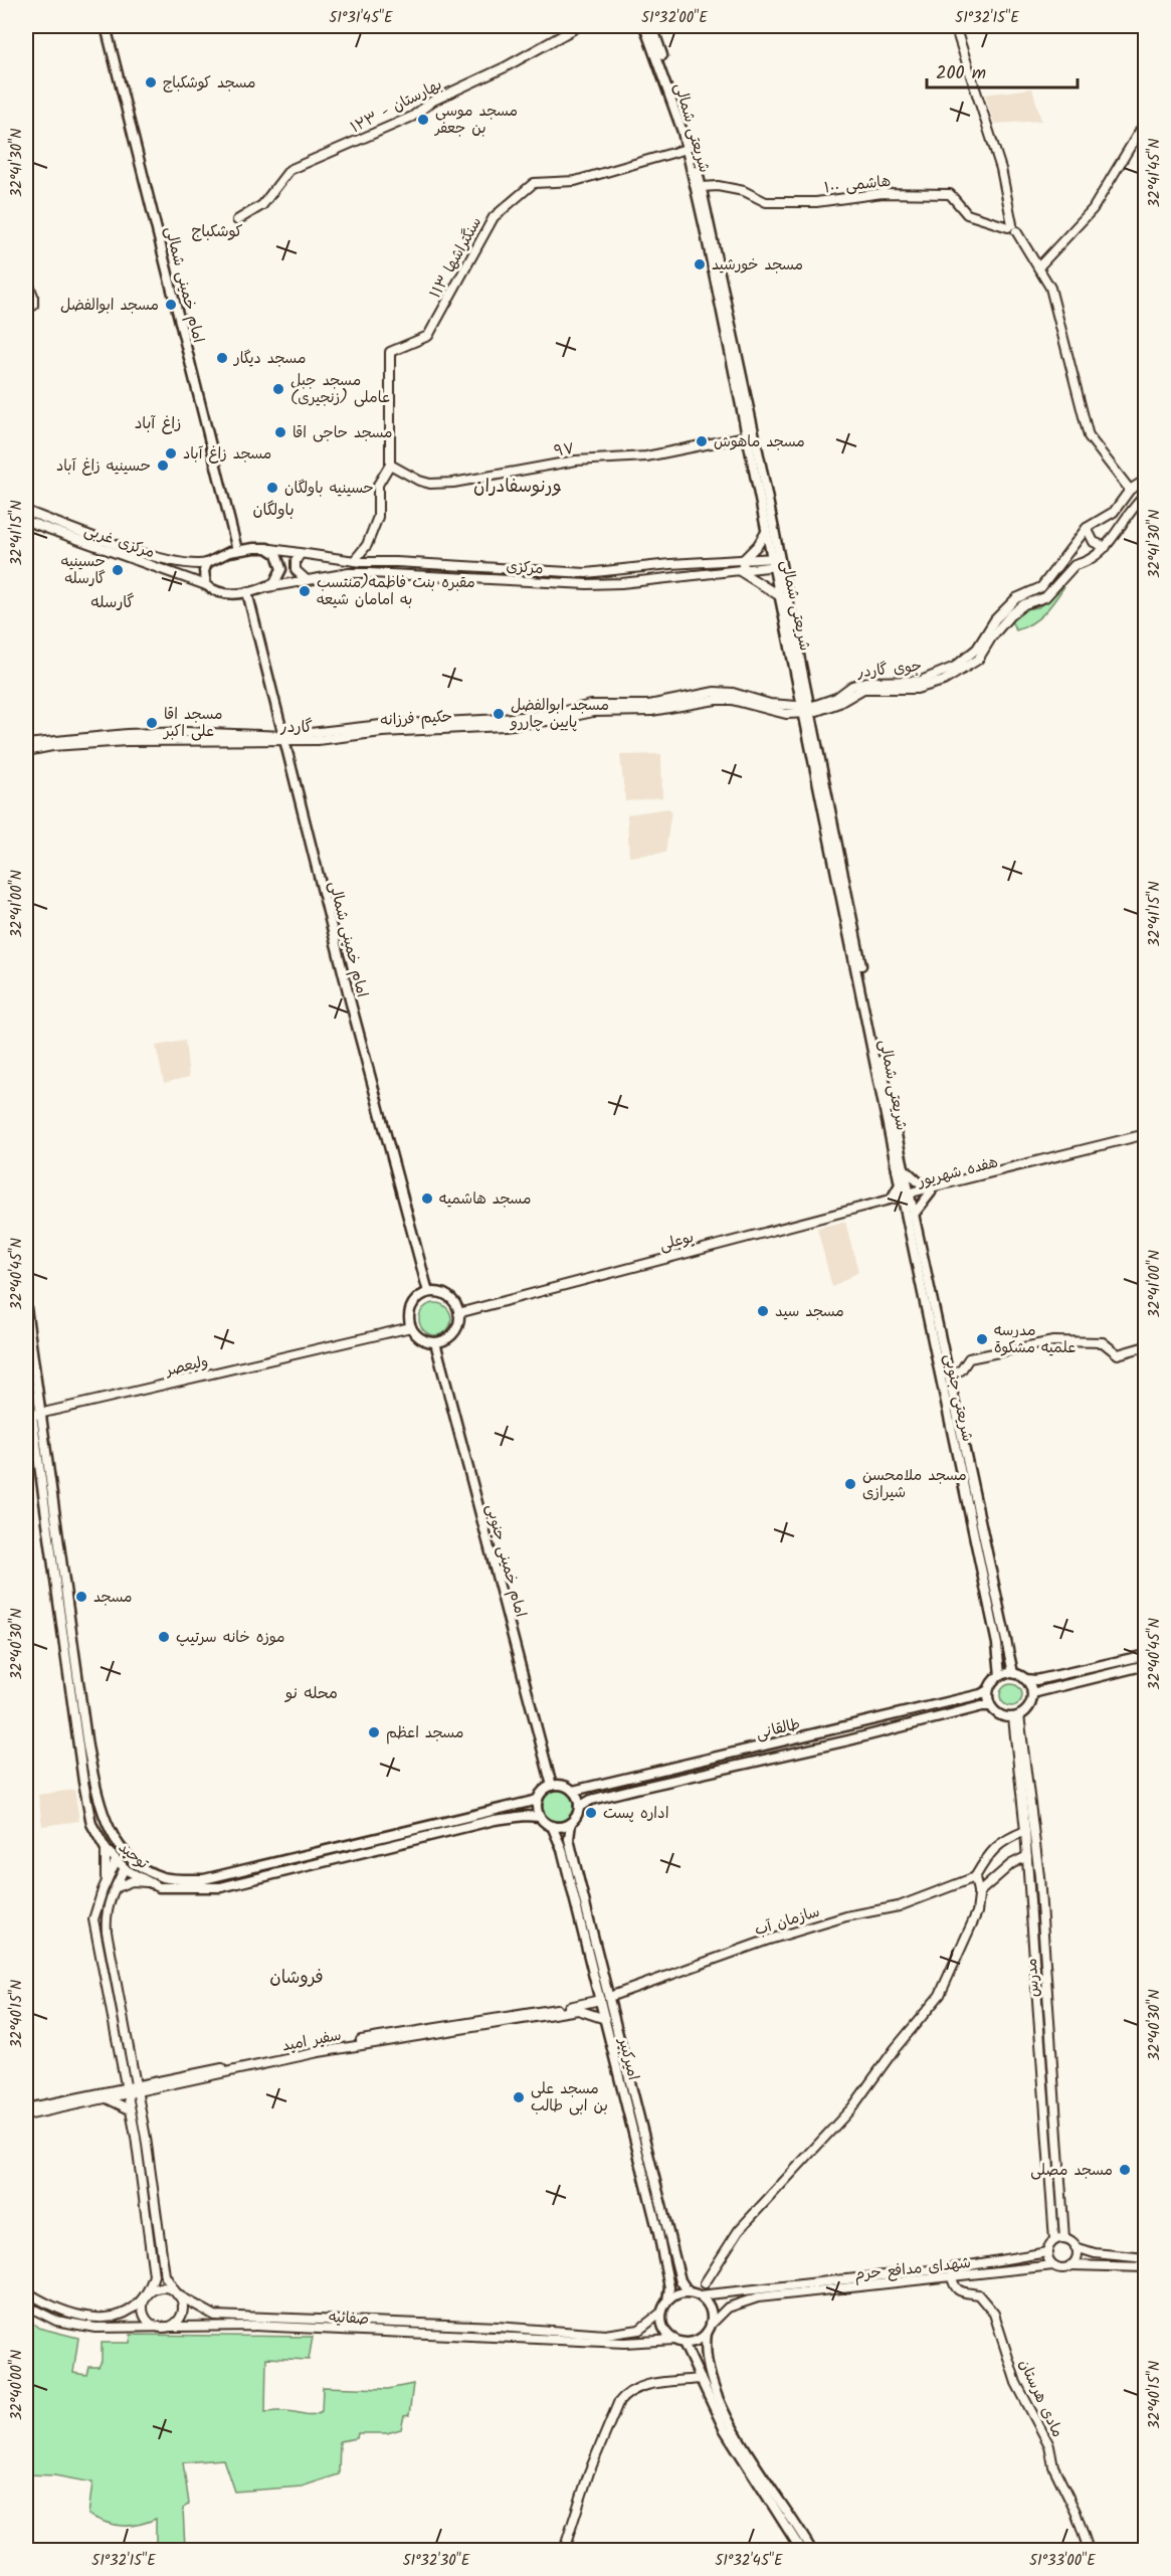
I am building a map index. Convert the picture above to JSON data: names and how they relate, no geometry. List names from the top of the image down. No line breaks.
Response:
{"streets":{"main road":["شریعتی شمالی","امام خمینی شمالی","شریعتی جنوبی","امام خمینی جنوبی","طالقانی","توحید","امیرکبیر"],"street":["بهارستان - ۱۲۳","هاشمی ۱۰۰","سنگتراشها ۱۱۳","۹۷","مرکزی غربی","مرکزی","جوی گاردر","حکیم فرزانه","هفده شهریور","بوعلی","ولیعصر","سازمان آب","مدرس","سفیر امید","شهدای مدافع حرم","صفائیه","مادی هرستان"]},"crossings":[["شریعتی شمالی","هاشمی ۱۰۰"],["شریعتی شمالی","سنگتراشها ۱۱۳"],["شریعتی شمالی","۹۷"],["شریعتی شمالی","مرکزی"],["شریعتی شمالی","جوی گاردر"],["شریعتی شمالی","حکیم فرزانه"],["شریعتی شمالی","هفده شهریور"],["شریعتی شمالی","بوعلی"],["شریعتی شمالی","شریعتی جنوبی"],["سنگتراشها ۱۱۳","۹۷"],["امام خمینی شمالی","حکیم فرزانه"],["امام خمینی شمالی","بوعلی"],["امام خمینی شمالی","ولیعصر"],["امام خمینی شمالی","امام خمینی جنوبی"],["جوی گاردر","حکیم فرزانه"],["هفده شهریور","بوعلی"],["هفده شهریور","شریعتی جنوبی"],["بوعلی","ولیعصر"],["بوعلی","شریعتی جنوبی"],["بوعلی","امام خمینی جنوبی"],["ولیعصر","امام خمینی جنوبی"],["ولیعصر","توحید"],["شریعتی جنوبی","طالقانی"],["شریعتی جنوبی","مدرس"],["امام خمینی جنوبی","طالقانی"],["امام خمینی جنوبی","توحید"],["امام خمینی جنوبی","امیرکبیر"],["طالقانی","توحید"],["طالقانی","مدرس"],["طالقانی","امیرکبیر"],["توحید","امیرکبیر"],["سازمان آب","سفیر امید"],["سازمان آب","امیرکبیر"],["مدرس","شهدای مدافع حرم"],["سفیر امید","امیرکبیر"],["امیرکبیر","شهدای مدافع حرم"],["امیرکبیر","صفائیه"],["شهدای مدافع حرم","صفائیه"],["شهدای مدافع حرم","مادی هرستان"]],"districts":["کوشکباج","زاغ آباد","ورنوسفادران","باولگان","گارسله","گاردر","محله نو","فروشان"],"places":["مسجد کوشکباج","مسجد موسی بن جعفر","مسجد خورشید","مسجد ابوالفضل","مسجد دیگار","مسجد جبل عاملی (زنجیری)","مسجد حاجی اقا","مسجد ماهوش","مسجد زاغ آباد","حسینیه زاغ آباد","حسینیه باولگان","حسینیه گارسله","مقبره بنت فاطمه(منتسب به امامان شیعه","مسجد ابوالفضل پایین چاررو","مسجد اقا علی اکبر","مسجد هاشمیه","مسجد سید","مدرسه علمیه مشکوة","مسجد ملامحسن شیرازی","مسجد","موزه خانه سرتیپ","مسجد اعظم","اداره پست","مسجد علی بن ابی طالب","مسجد مصلی"],"scale_bar":"200 m","coordinates":["51°31'45\"E","51°32'00\"E","51°32'15\"E","32°41'30\"N","32°41'45\"N","32°41'15\"N","32°41'00\"N","32°40'45\"N","32°40'30\"N","32°40'15\"N","32°40'00\"N","51°32'30\"E","51°32'45\"E","51°33'00\"E"]}
